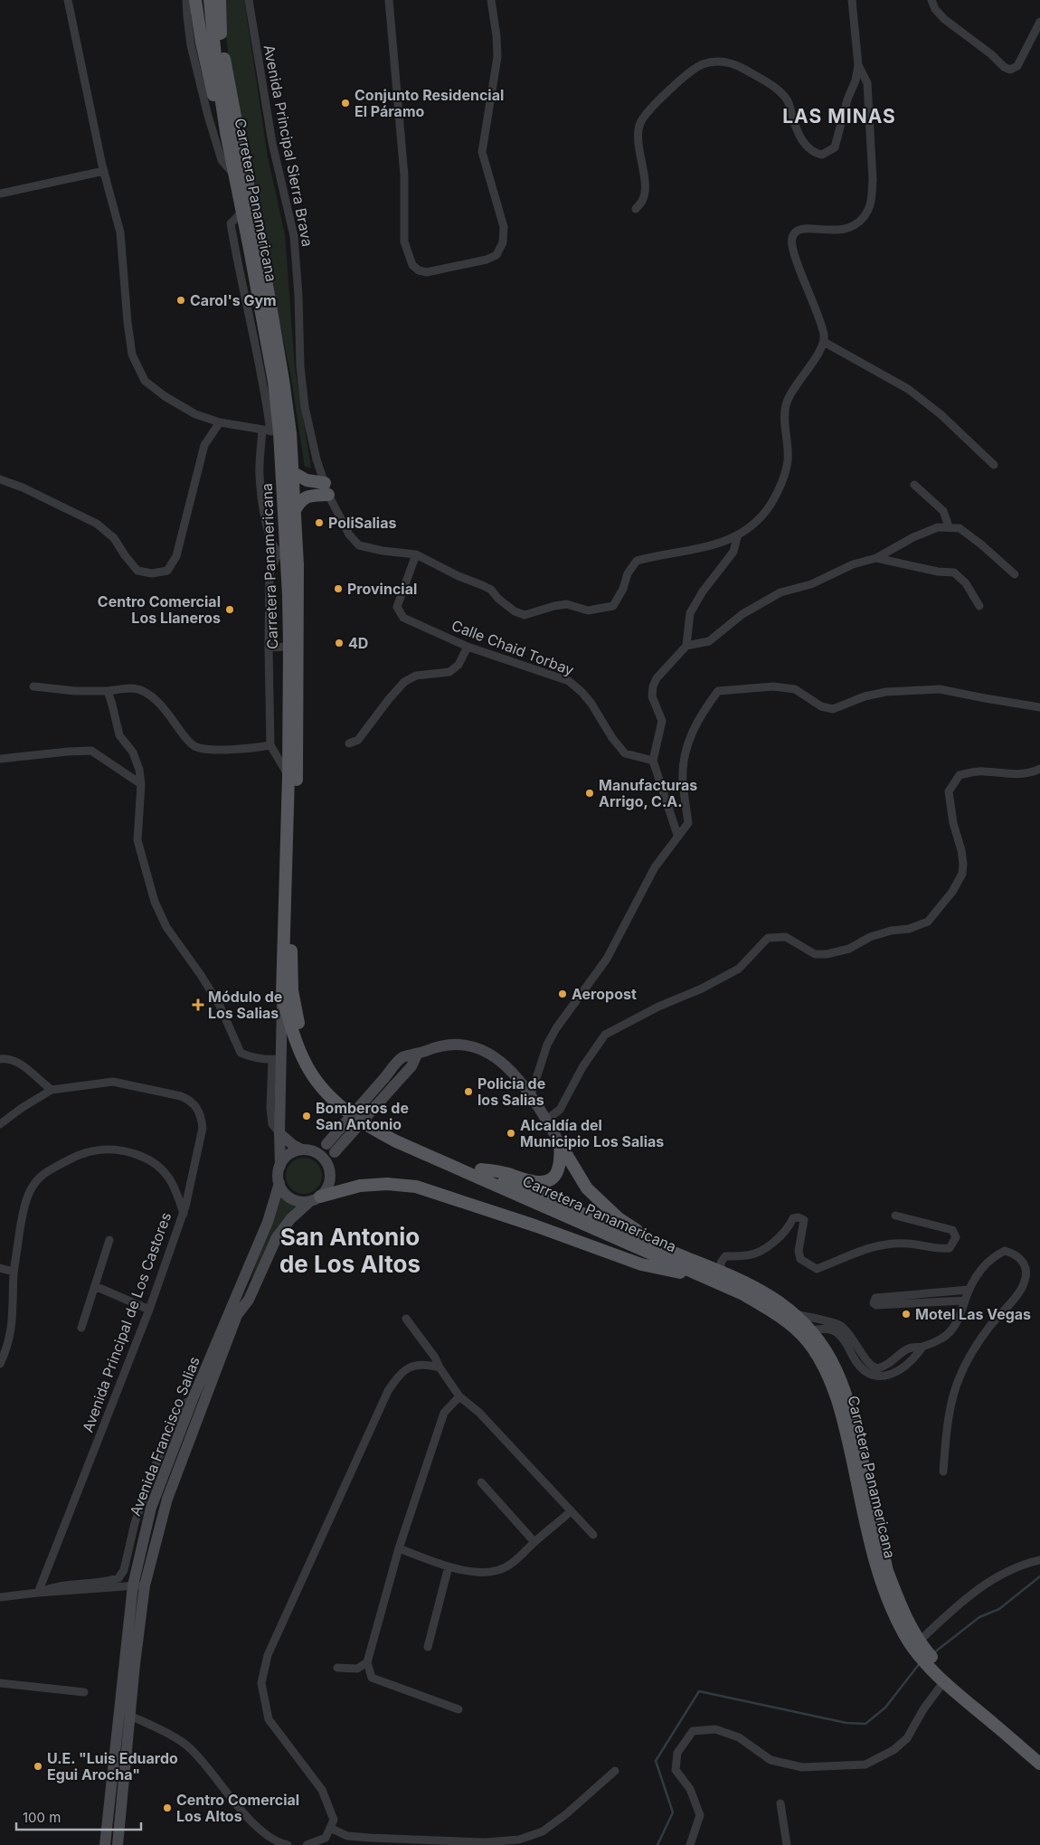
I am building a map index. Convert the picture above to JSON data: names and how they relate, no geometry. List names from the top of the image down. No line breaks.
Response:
{"streets":{"main road":["Carretera Panamericana"],"street":["Avenida Principal Sierra Brava","Calle Chaid Torbay","Avenida Principal de Los Castores","Avenida Francisco Salias"]},"crossings":[["Avenida Principal Sierra Brava","Calle Chaid Torbay"]],"districts":["LAS MINAS","San Antonio de Los Altos"],"places":{"other":["Conjunto Residencial El Páramo","Carol's Gym","PoliSalias","Provincial","Centro Comercial Los Llaneros","4D","Manufacturas Arrigo, C.A.","Aeropost","Policia de los Salias","Bomberos de San Antonio","Alcaldía del Municipio Los Salias","Motel Las Vegas","U.E. \"Luis Eduardo Egui Arocha\"","Centro Comercial Los Altos"],"health":["Módulo de Los Salias"]},"scale_bar":"100 m"}
